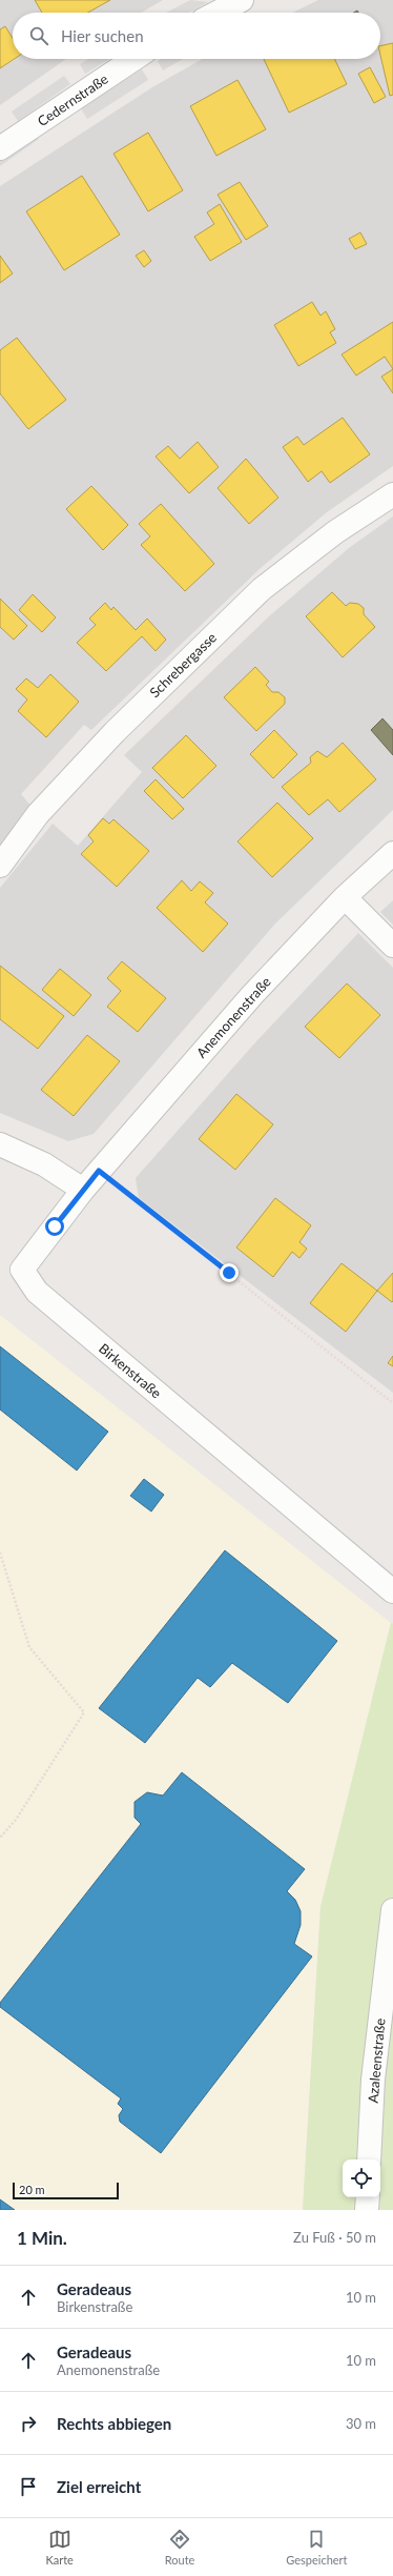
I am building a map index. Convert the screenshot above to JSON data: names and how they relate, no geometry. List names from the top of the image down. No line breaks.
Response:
{"streets":{"street":["Cedernstraße","Schrebergasse","Anemonenstraße","Birkenstraße","Azaleenstraße"]},"crossings":[["Anemonenstraße","Birkenstraße"]],"scale_bar":"20 m","page":{"search":"Hier suchen","scale":"20 m","heading":["1 Min.","Zu Fuß · 50 m"],"list":[["Geradeaus","Birkenstraße","10 m"],["Geradeaus","Anemonenstraße","10 m"],["Rechts abbiegen","30 m"],"Ziel erreicht"],"nav":["Karte","Route","Gespeichert"]}}
